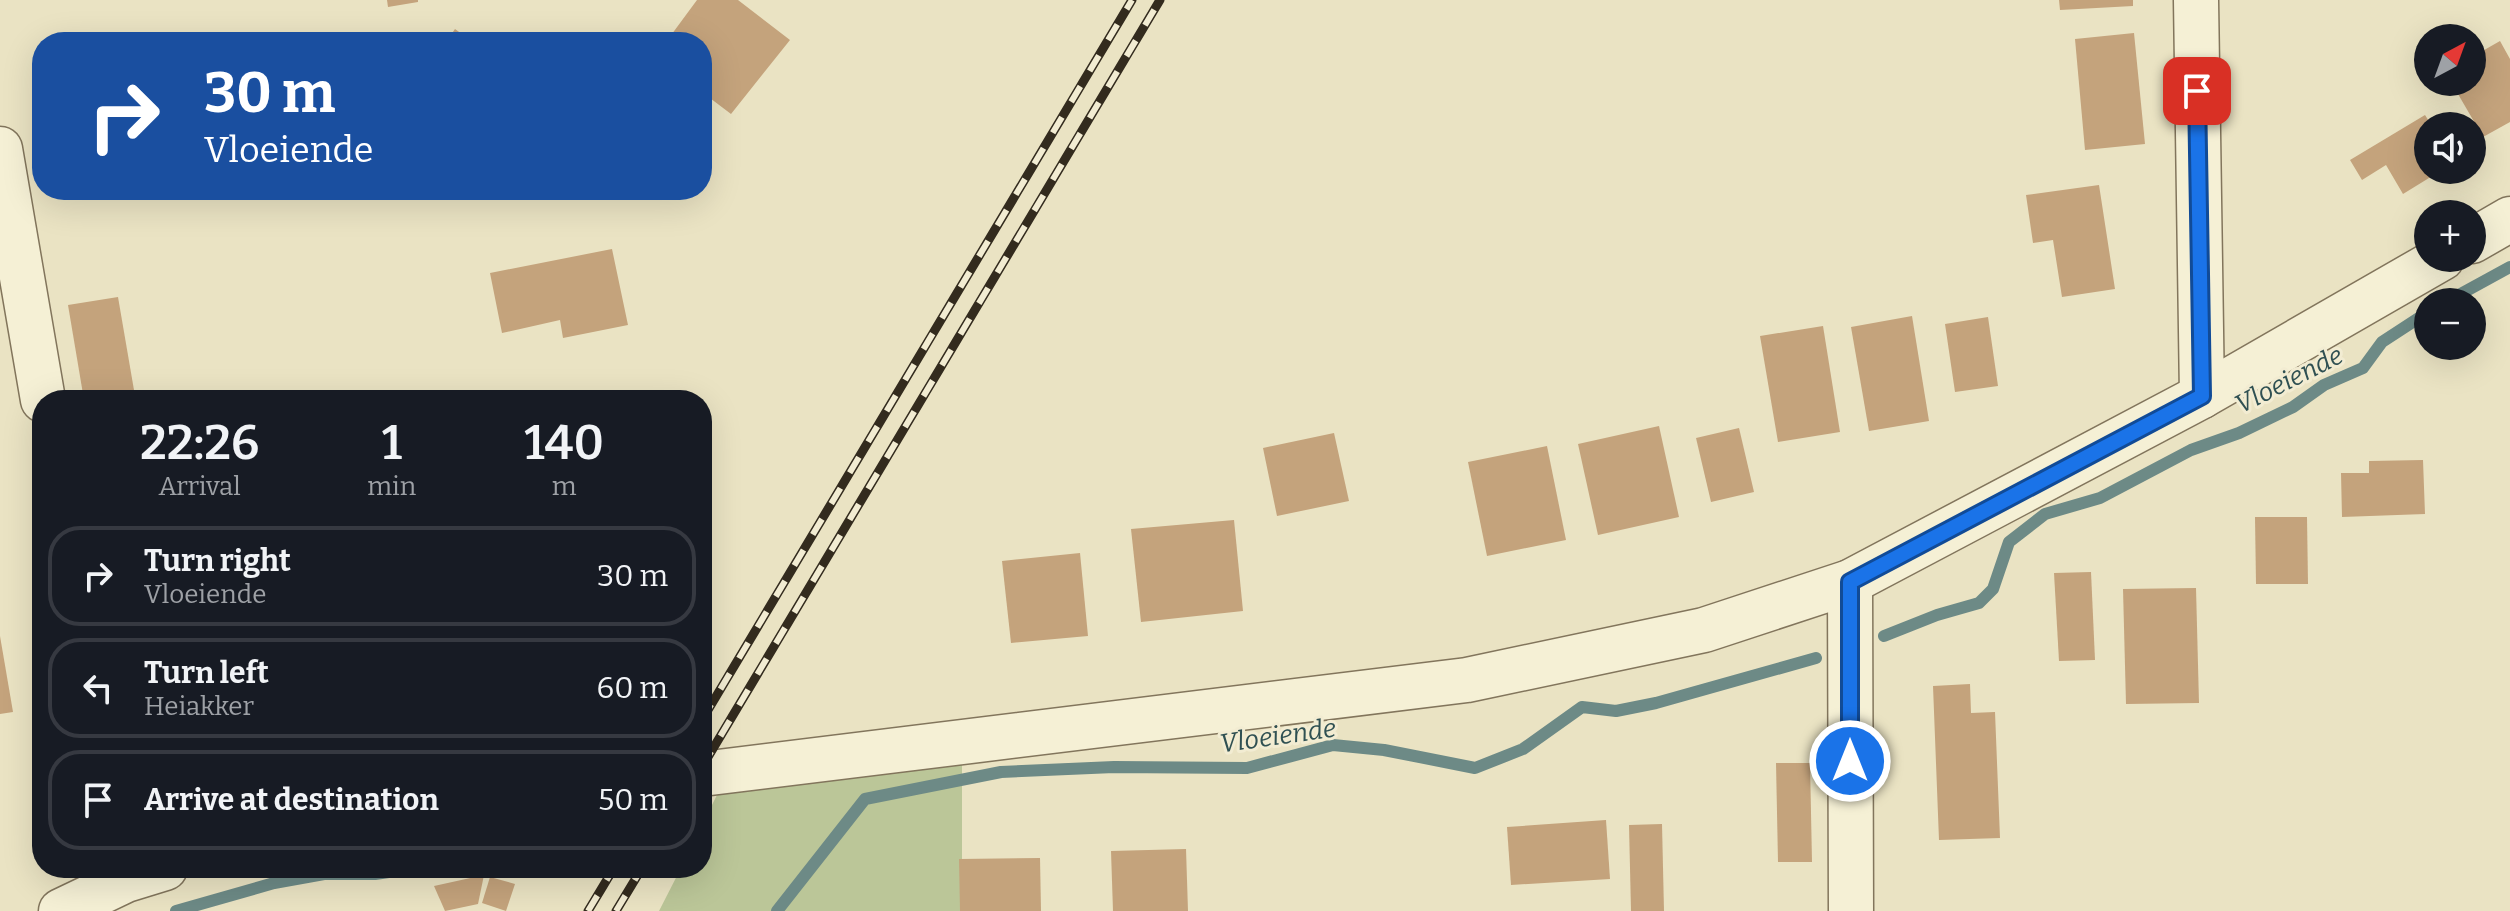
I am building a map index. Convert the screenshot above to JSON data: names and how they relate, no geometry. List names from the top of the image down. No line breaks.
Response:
{"water":["Vloeiende"],"north":"top right","page":{"map_buttons":["+","−"],"turn":["30 m","Vloeiende"],"eta":["22:26","Arrival","1","min","140","m"],"list":[{"name":"Turn right","note":"Vloeiende","value":"30 m"},{"name":"Turn left","note":"Heiakker","value":"60 m"},{"name":"Arrive at destination","value":"50 m"}]}}
